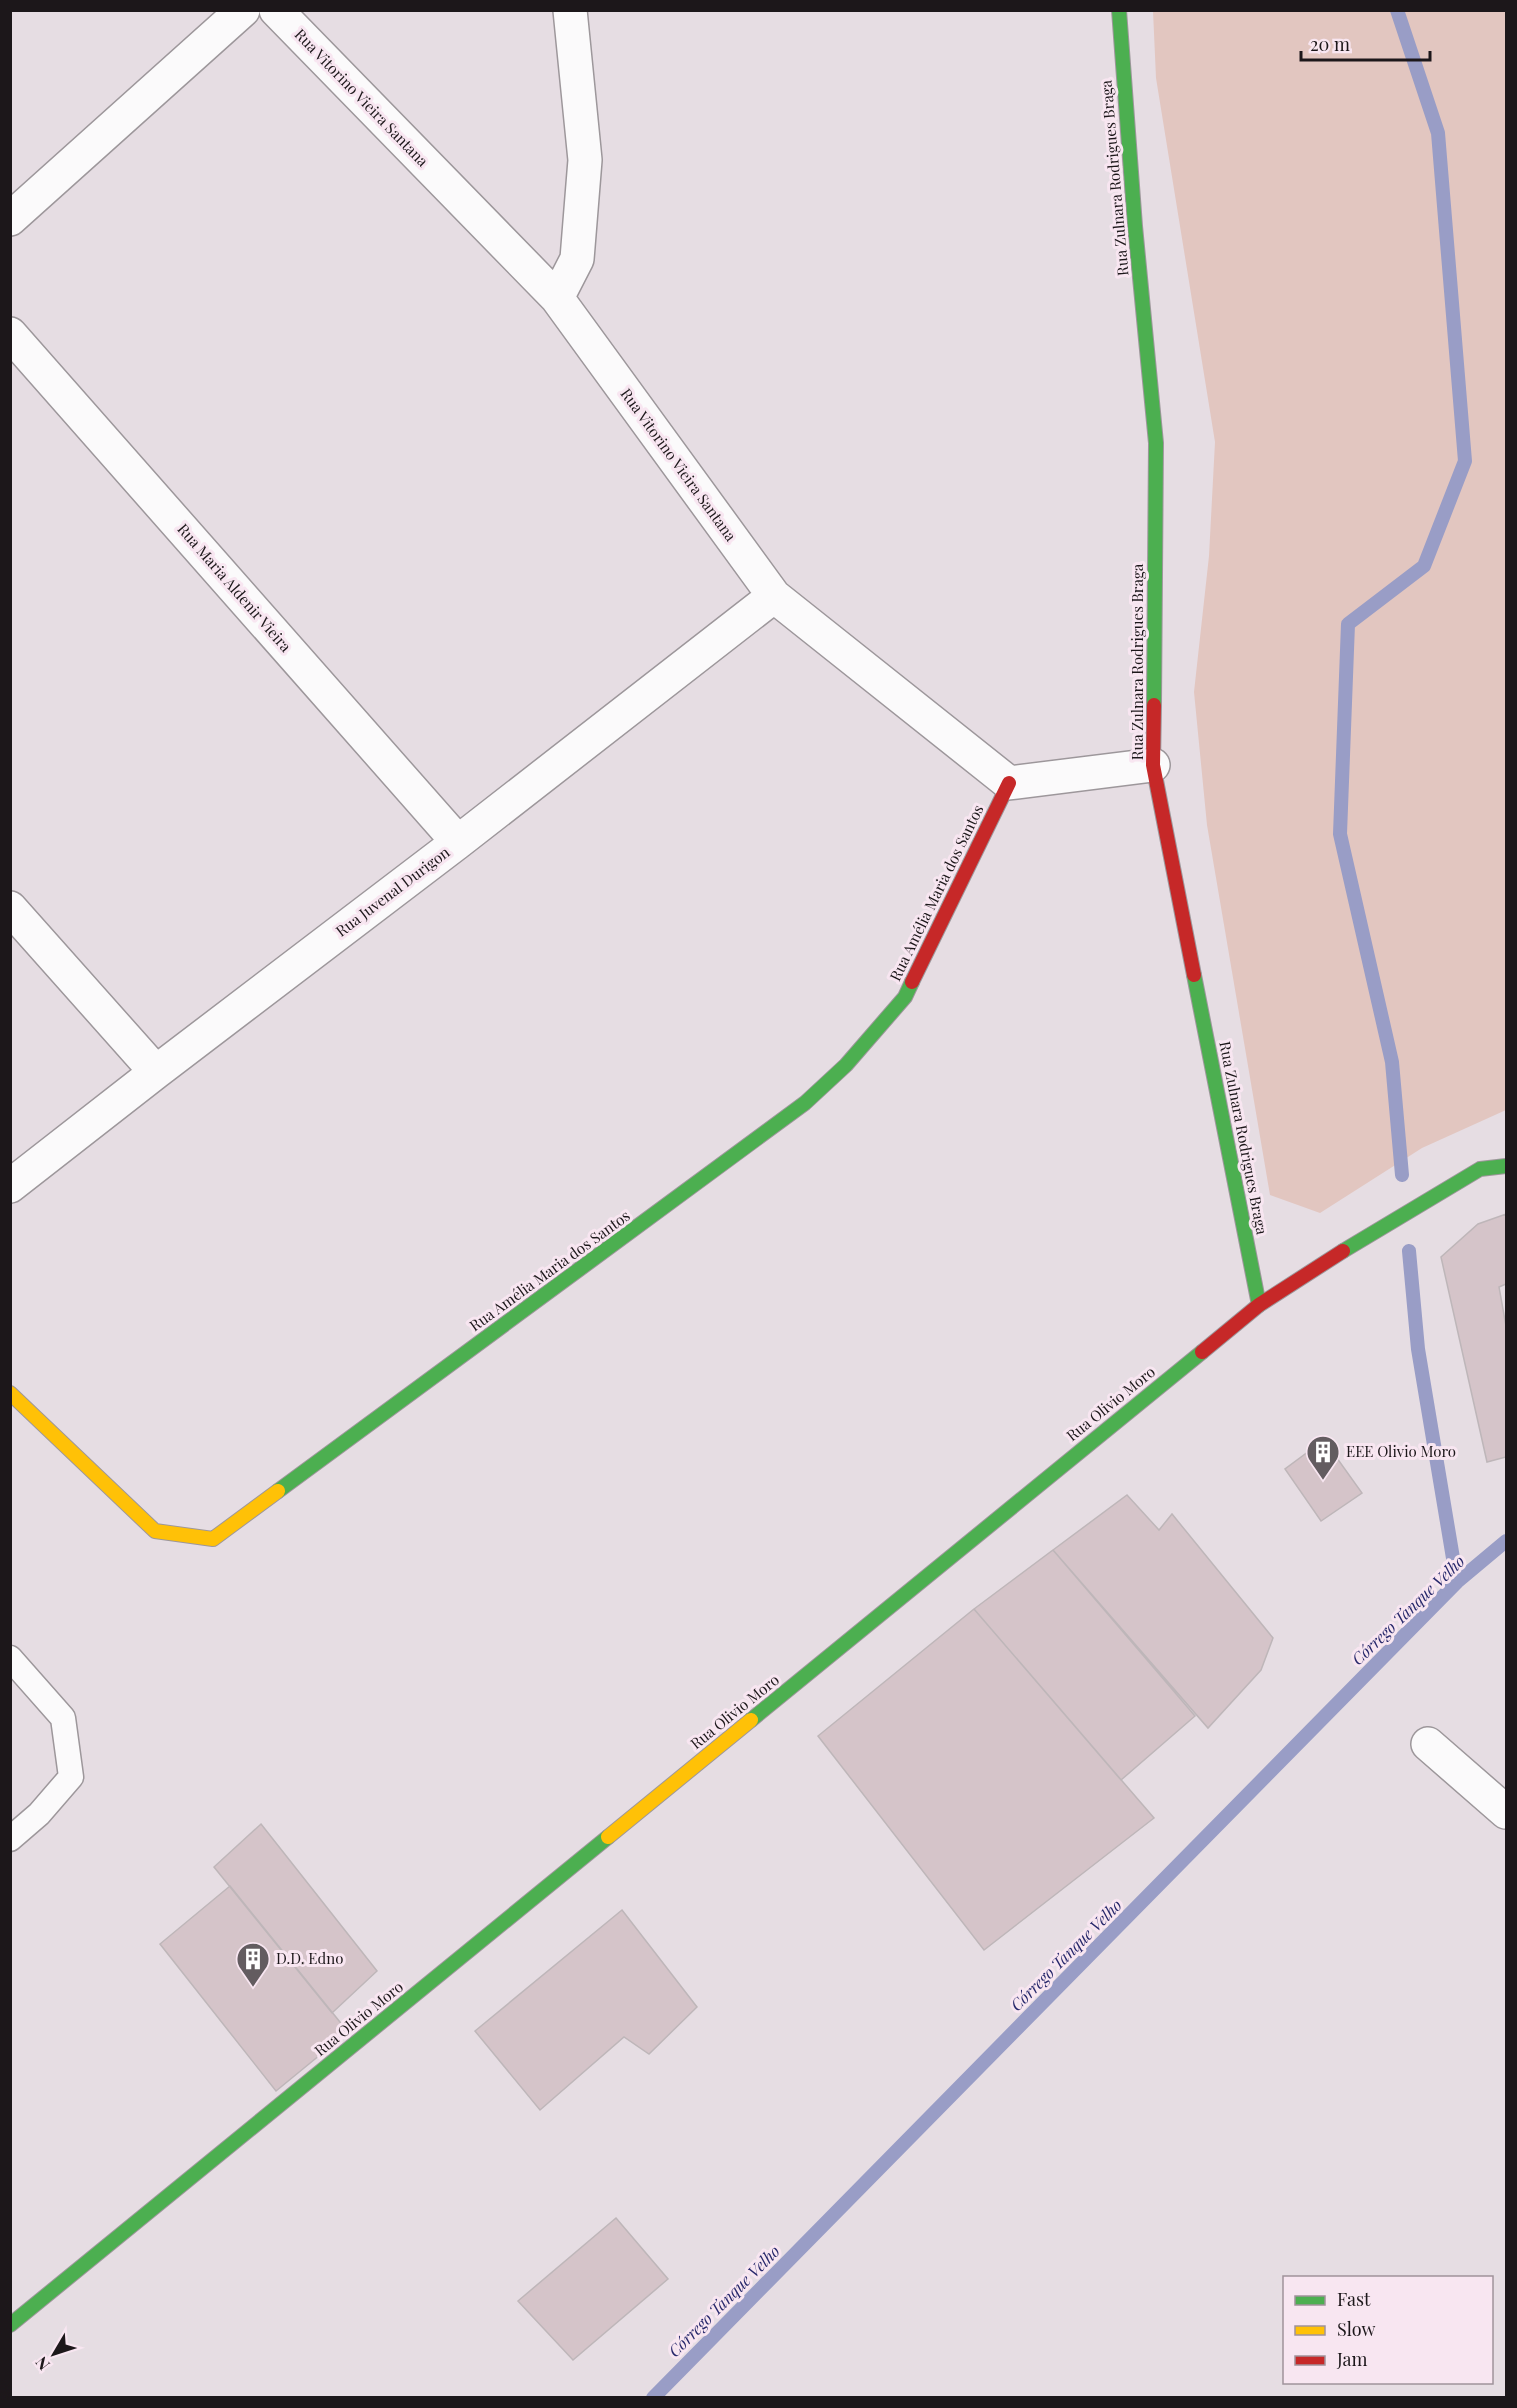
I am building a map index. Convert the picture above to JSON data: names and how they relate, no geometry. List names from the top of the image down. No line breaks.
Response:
{"streets":{"street":["Rua Vitorino Vieira Santana","Rua Zulnara Rodrigues Braga","Rua Maria Aldenir Vieira","Rua Juvenal Durigon","Rua Amélia Maria dos Santos","Rua Olivio Moro"]},"crossings":[["Rua Vitorino Vieira Santana","Rua Juvenal Durigon"],["Rua Vitorino Vieira Santana","Rua Amélia Maria dos Santos"],["Rua Zulnara Rodrigues Braga","Rua Olivio Moro"],["Rua Maria Aldenir Vieira","Rua Juvenal Durigon"]],"water":["Córrego Tanque Velho"],"places":{"building":["EEE Olivio Moro","D.D. Edno"]},"legend":["Fast","Slow","Jam"],"scale_bar":"20 m","north":"bottom left"}
